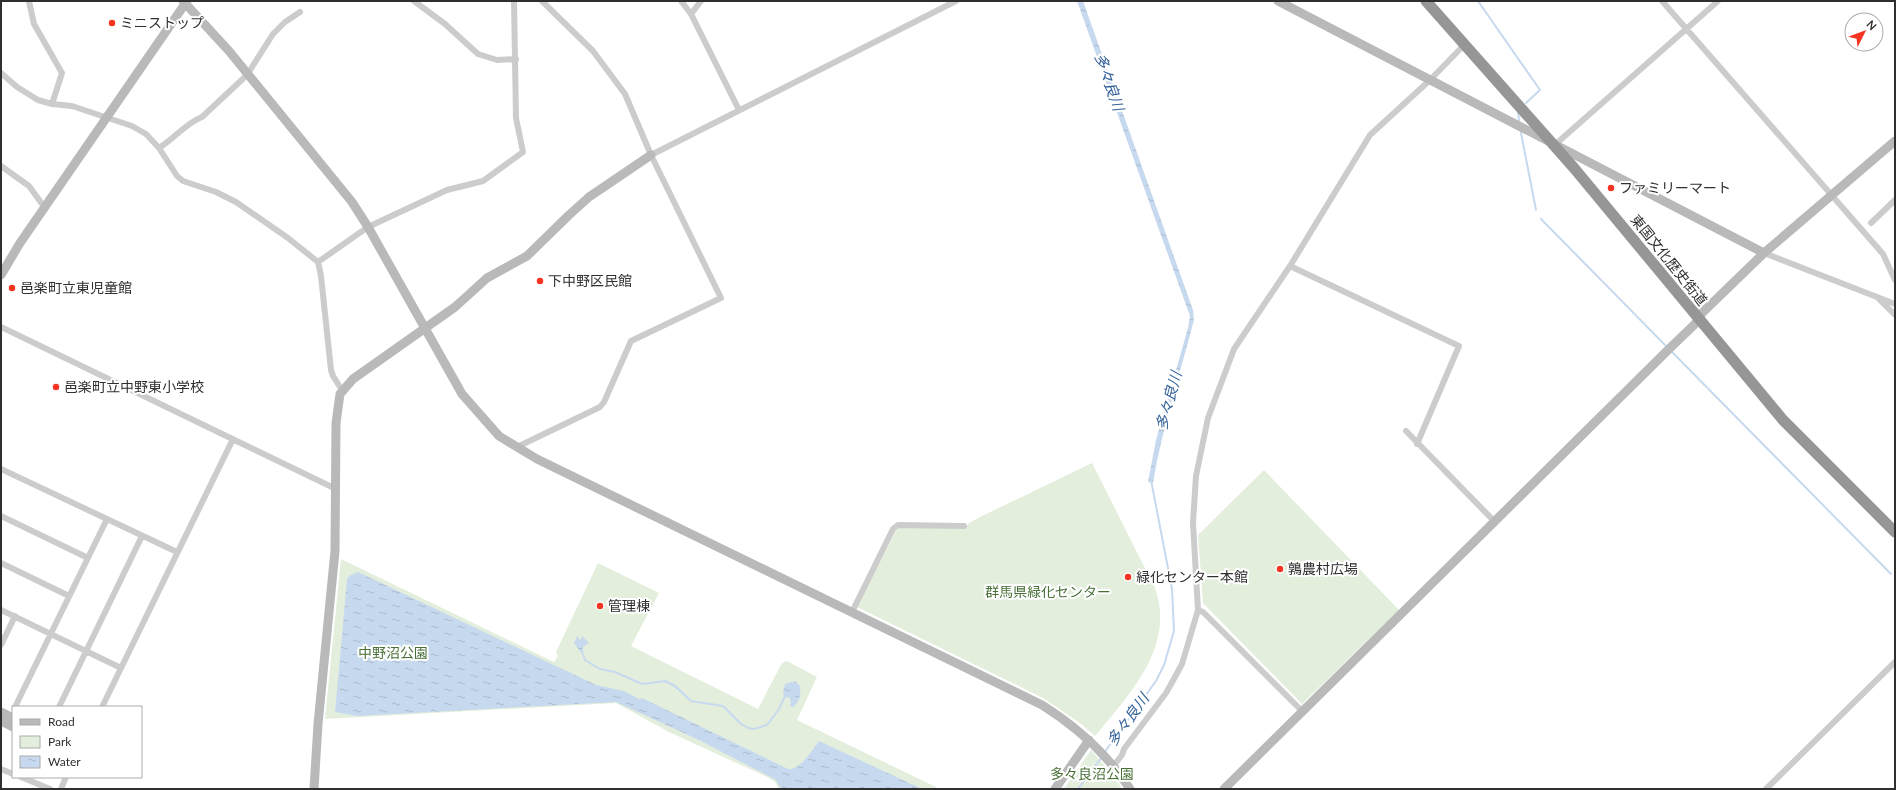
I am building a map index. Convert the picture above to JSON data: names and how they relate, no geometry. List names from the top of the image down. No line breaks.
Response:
{"streets":{"highway":["東国文化歴史街道"]},"water":["多々良川"],"parks":["群馬県緑化センター","中野沼公園","多々良沼公園"],"places":["ミニストップ","ファミリーマート","下中野区民館","邑楽町立東児童館","邑楽町立中野東小学校","鶉農村広場","緑化センター本館","管理棟"],"legend":["Road","Park","Water"],"north":"top right"}
